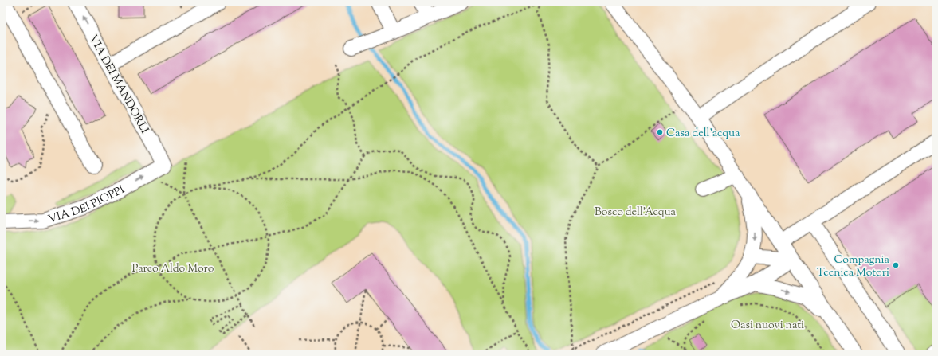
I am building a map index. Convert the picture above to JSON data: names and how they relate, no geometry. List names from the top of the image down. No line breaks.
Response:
{"streets":{"street":["VIA DEI MANDORLI","VIA DEI PIOPPI"]},"crossings":[["VIA DEI MANDORLI","VIA DEI PIOPPI"]],"one_way":["VIA DEI PIOPPI"],"parks":["Bosco dell'Acqua","Parco Aldo Moro","Oasi nuovi nati"],"places":["Casa dell'acqua","Compagnia Tecnica Motori"]}
